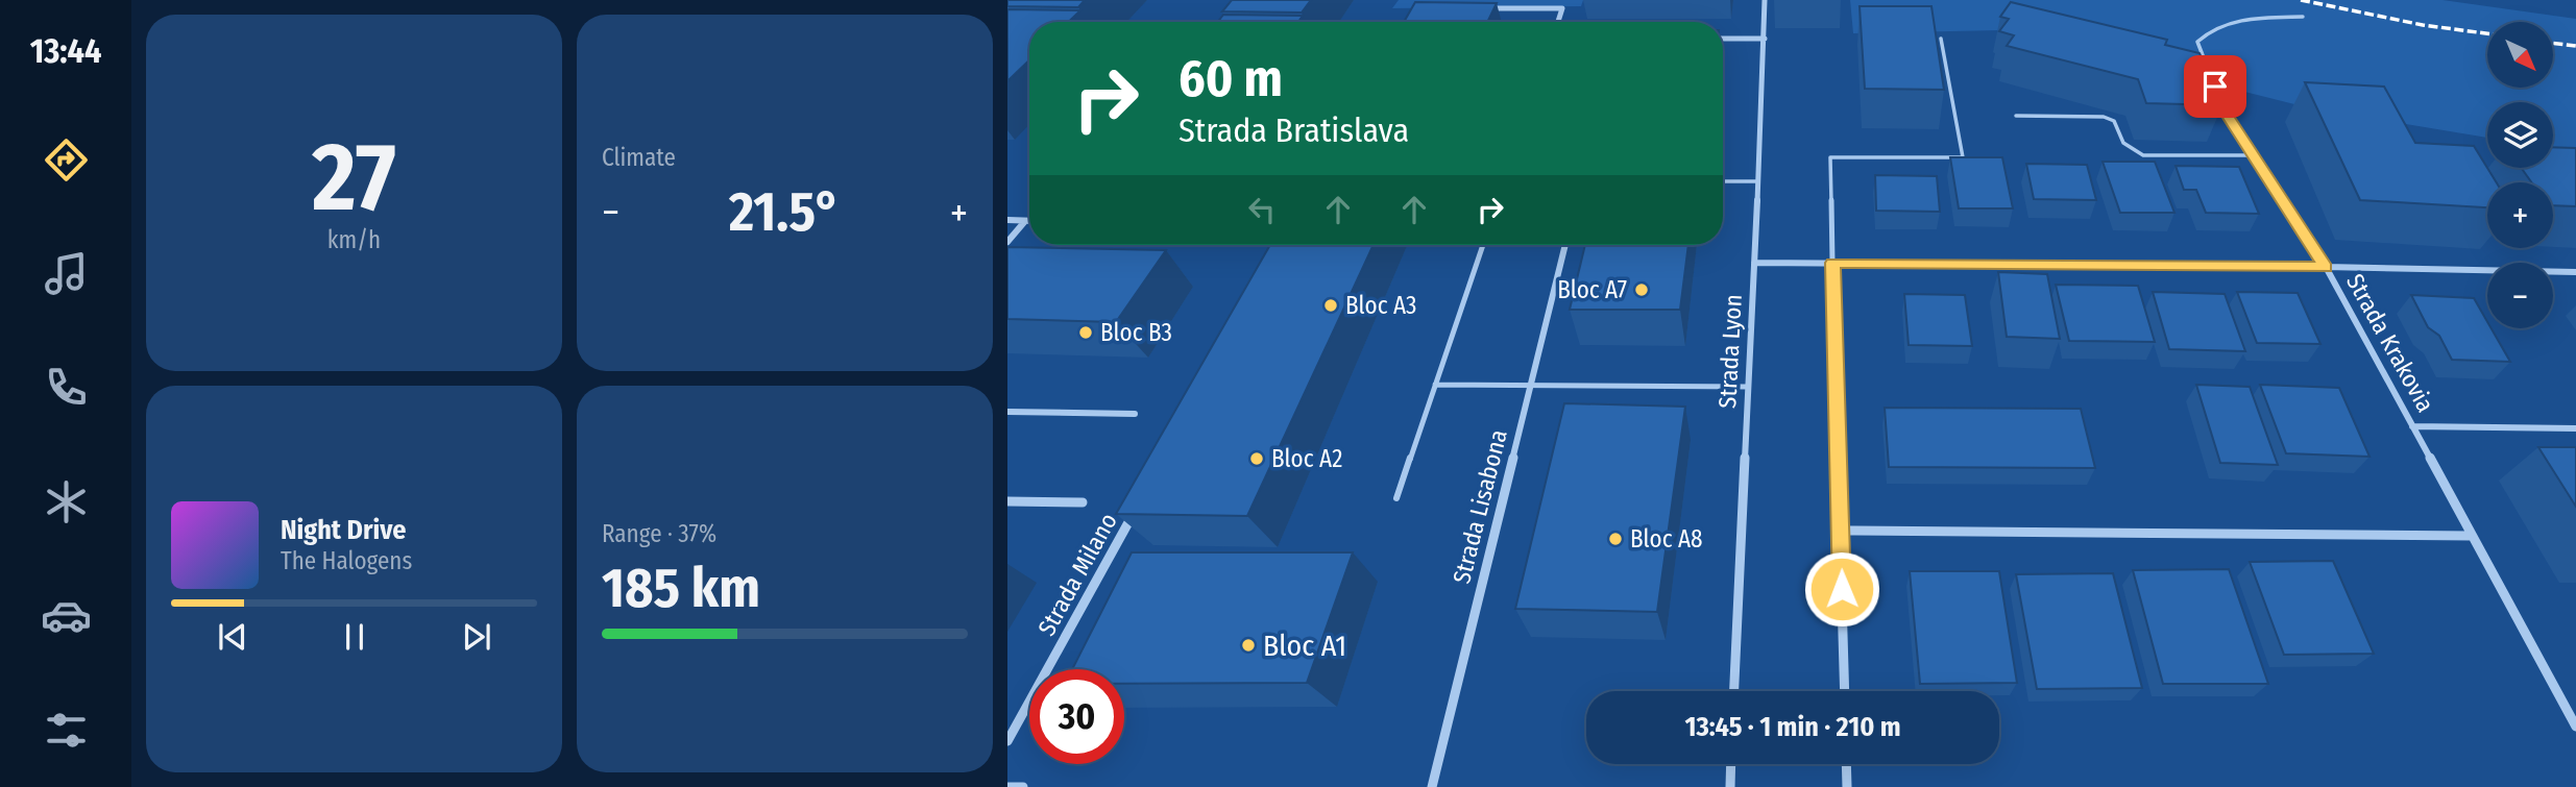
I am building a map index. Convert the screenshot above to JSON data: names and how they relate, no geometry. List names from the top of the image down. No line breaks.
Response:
{"streets":{"street":["Strada Krakovia","Strada Lyon","Strada Lisabona","Strada Milano"]},"places":["Bloc A7","Bloc A3","Bloc B3","Bloc A2","Bloc A8","Bloc A1"],"north":"bottom right","page":{"tabs":"13:44","tile":[["27","km/h"],"Climate",["Range · 37%","185 km"]],"map_buttons":["+","−"],"turn":["60 m","Strada Bratislava"],"heat":["−","21.5°","+"],"song":["Night Drive","The Halogens"],"limit":"30","trip":"13:45 · 1 min · 210 m"}}
